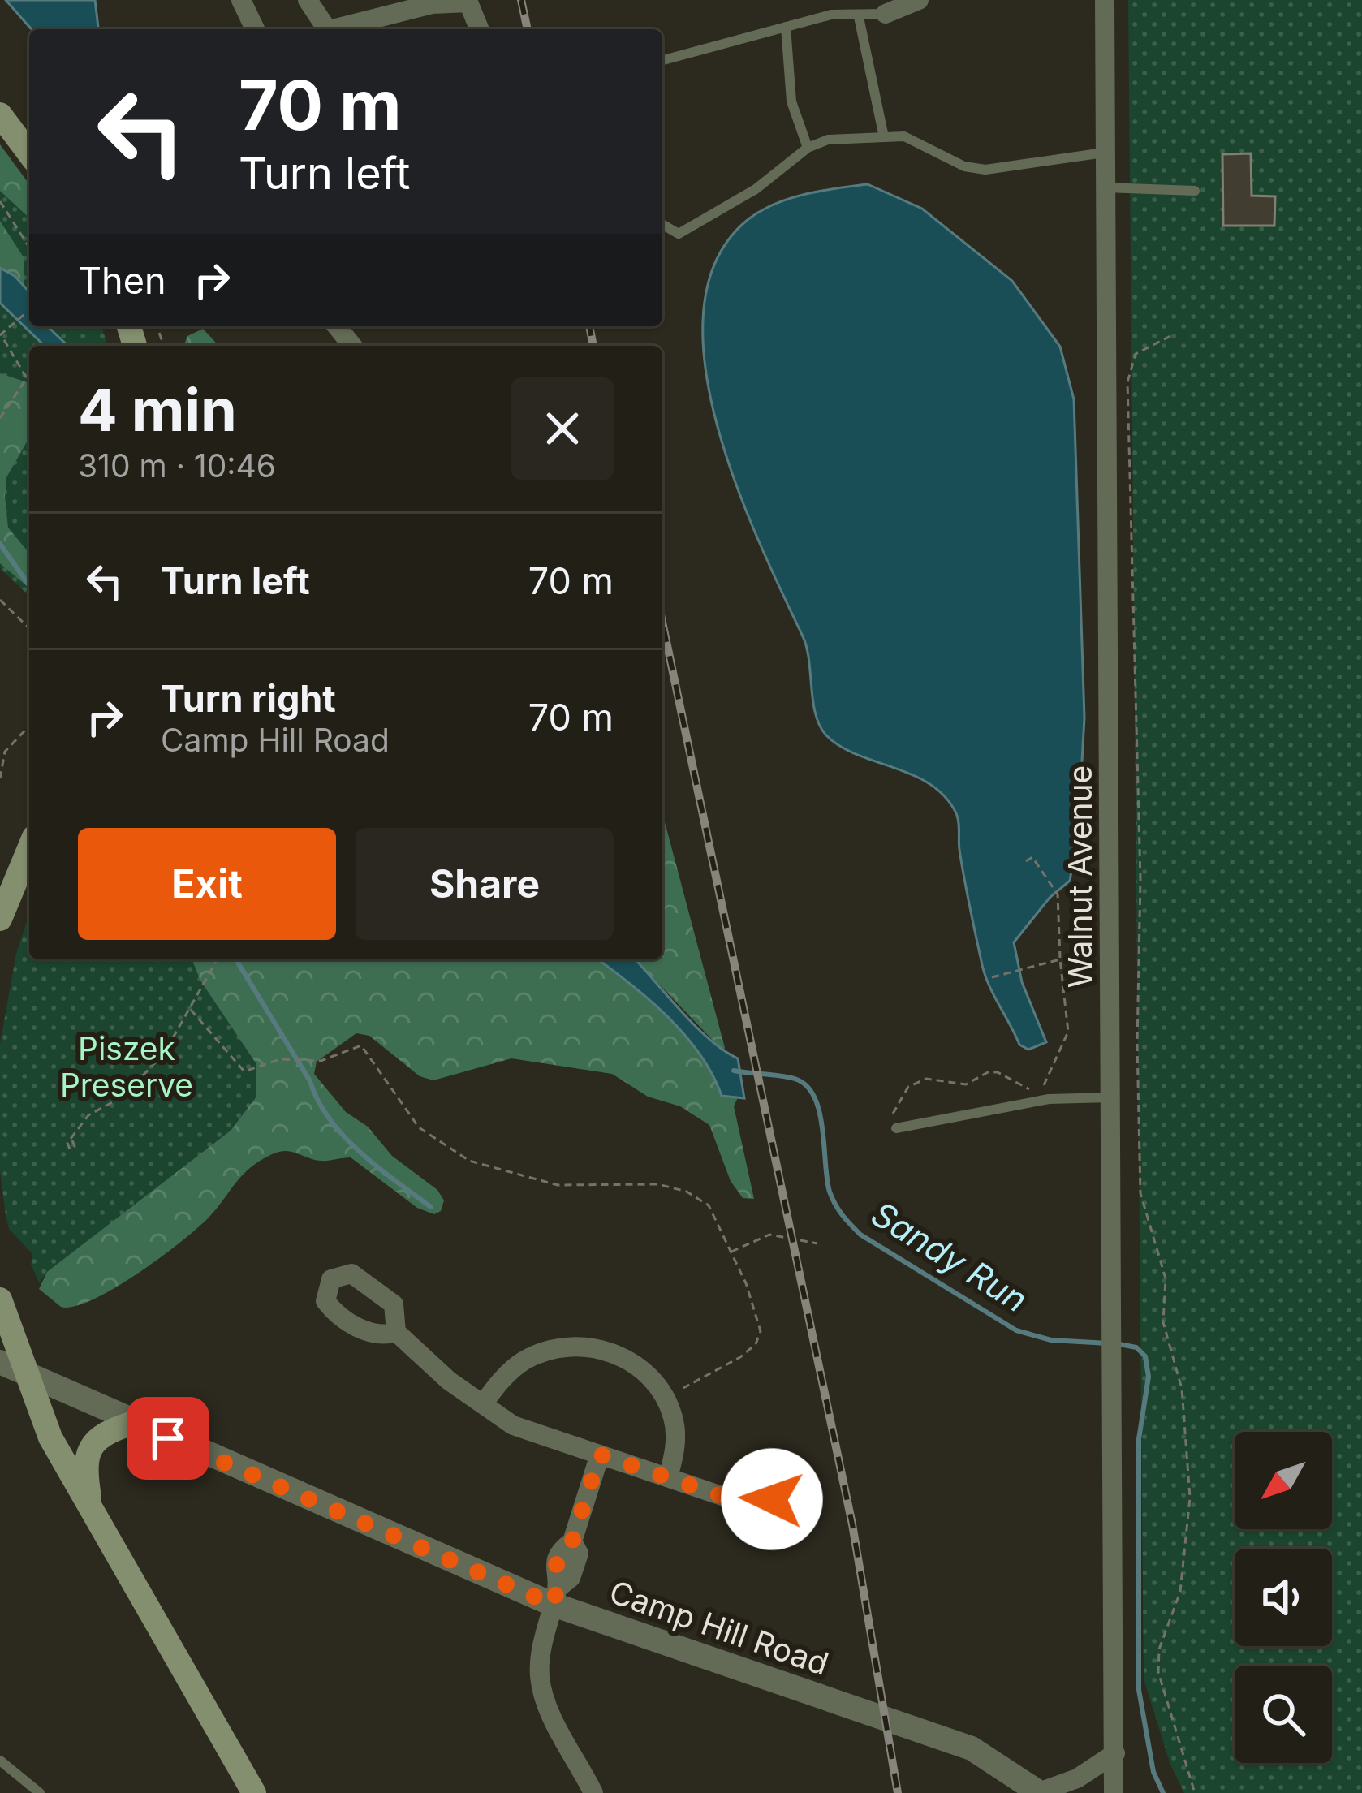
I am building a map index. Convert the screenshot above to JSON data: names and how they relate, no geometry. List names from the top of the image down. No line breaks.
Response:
{"streets":{"street":["Walnut Avenue","Camp Hill Road"]},"water":["Sandy Run"],"parks":["Piszek Preserve"],"north":"bottom left","page":{"turn":["70 m","Turn left"],"then":"Then","heading":["4 min","310 m · 10:46"],"list":[{"name":"Turn left","value":"70 m"},{"name":"Turn right","note":"Camp Hill Road","value":"70 m"}],"buttons":["Exit","Share"]}}
